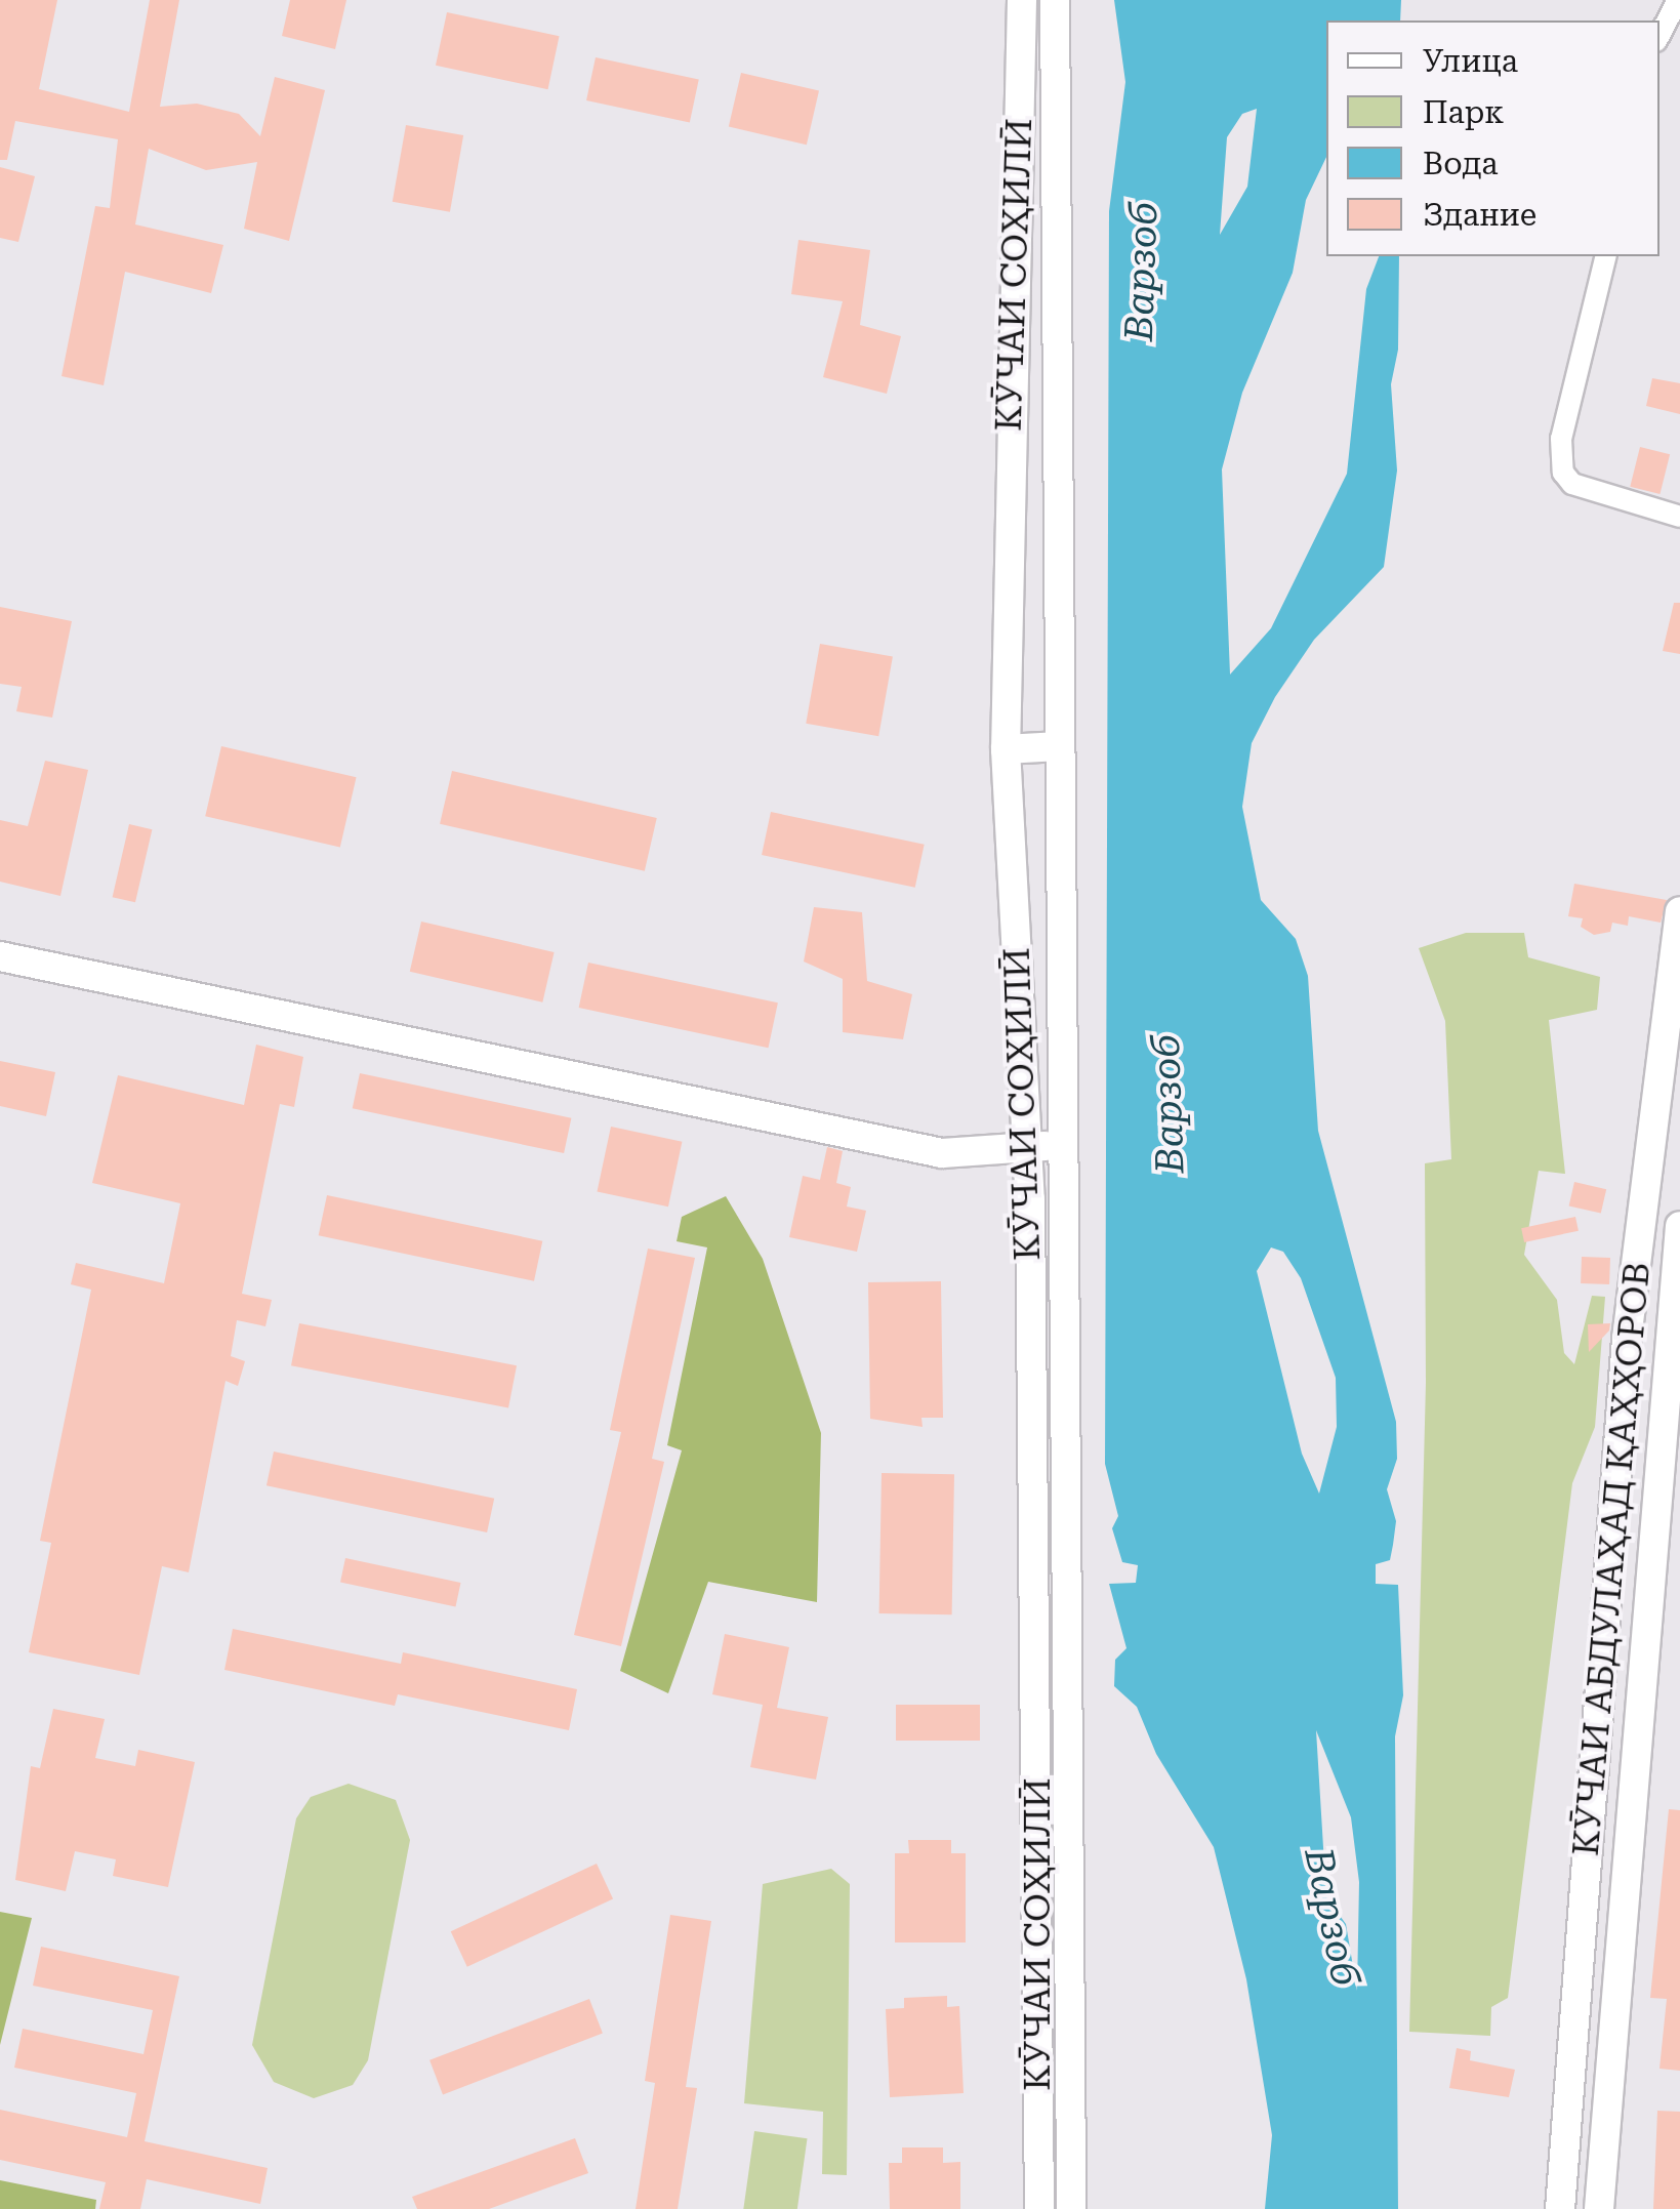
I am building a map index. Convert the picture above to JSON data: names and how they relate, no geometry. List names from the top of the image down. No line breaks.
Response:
{"streets":{"main road":["КӮЧАИ СОҲИЛӢ","КӮЧАИ АБДУЛАҲАД ҚАҲҲОРОВ"]},"water":["Варзоб"],"legend":["Улица","Парк","Вода","Здание"]}
